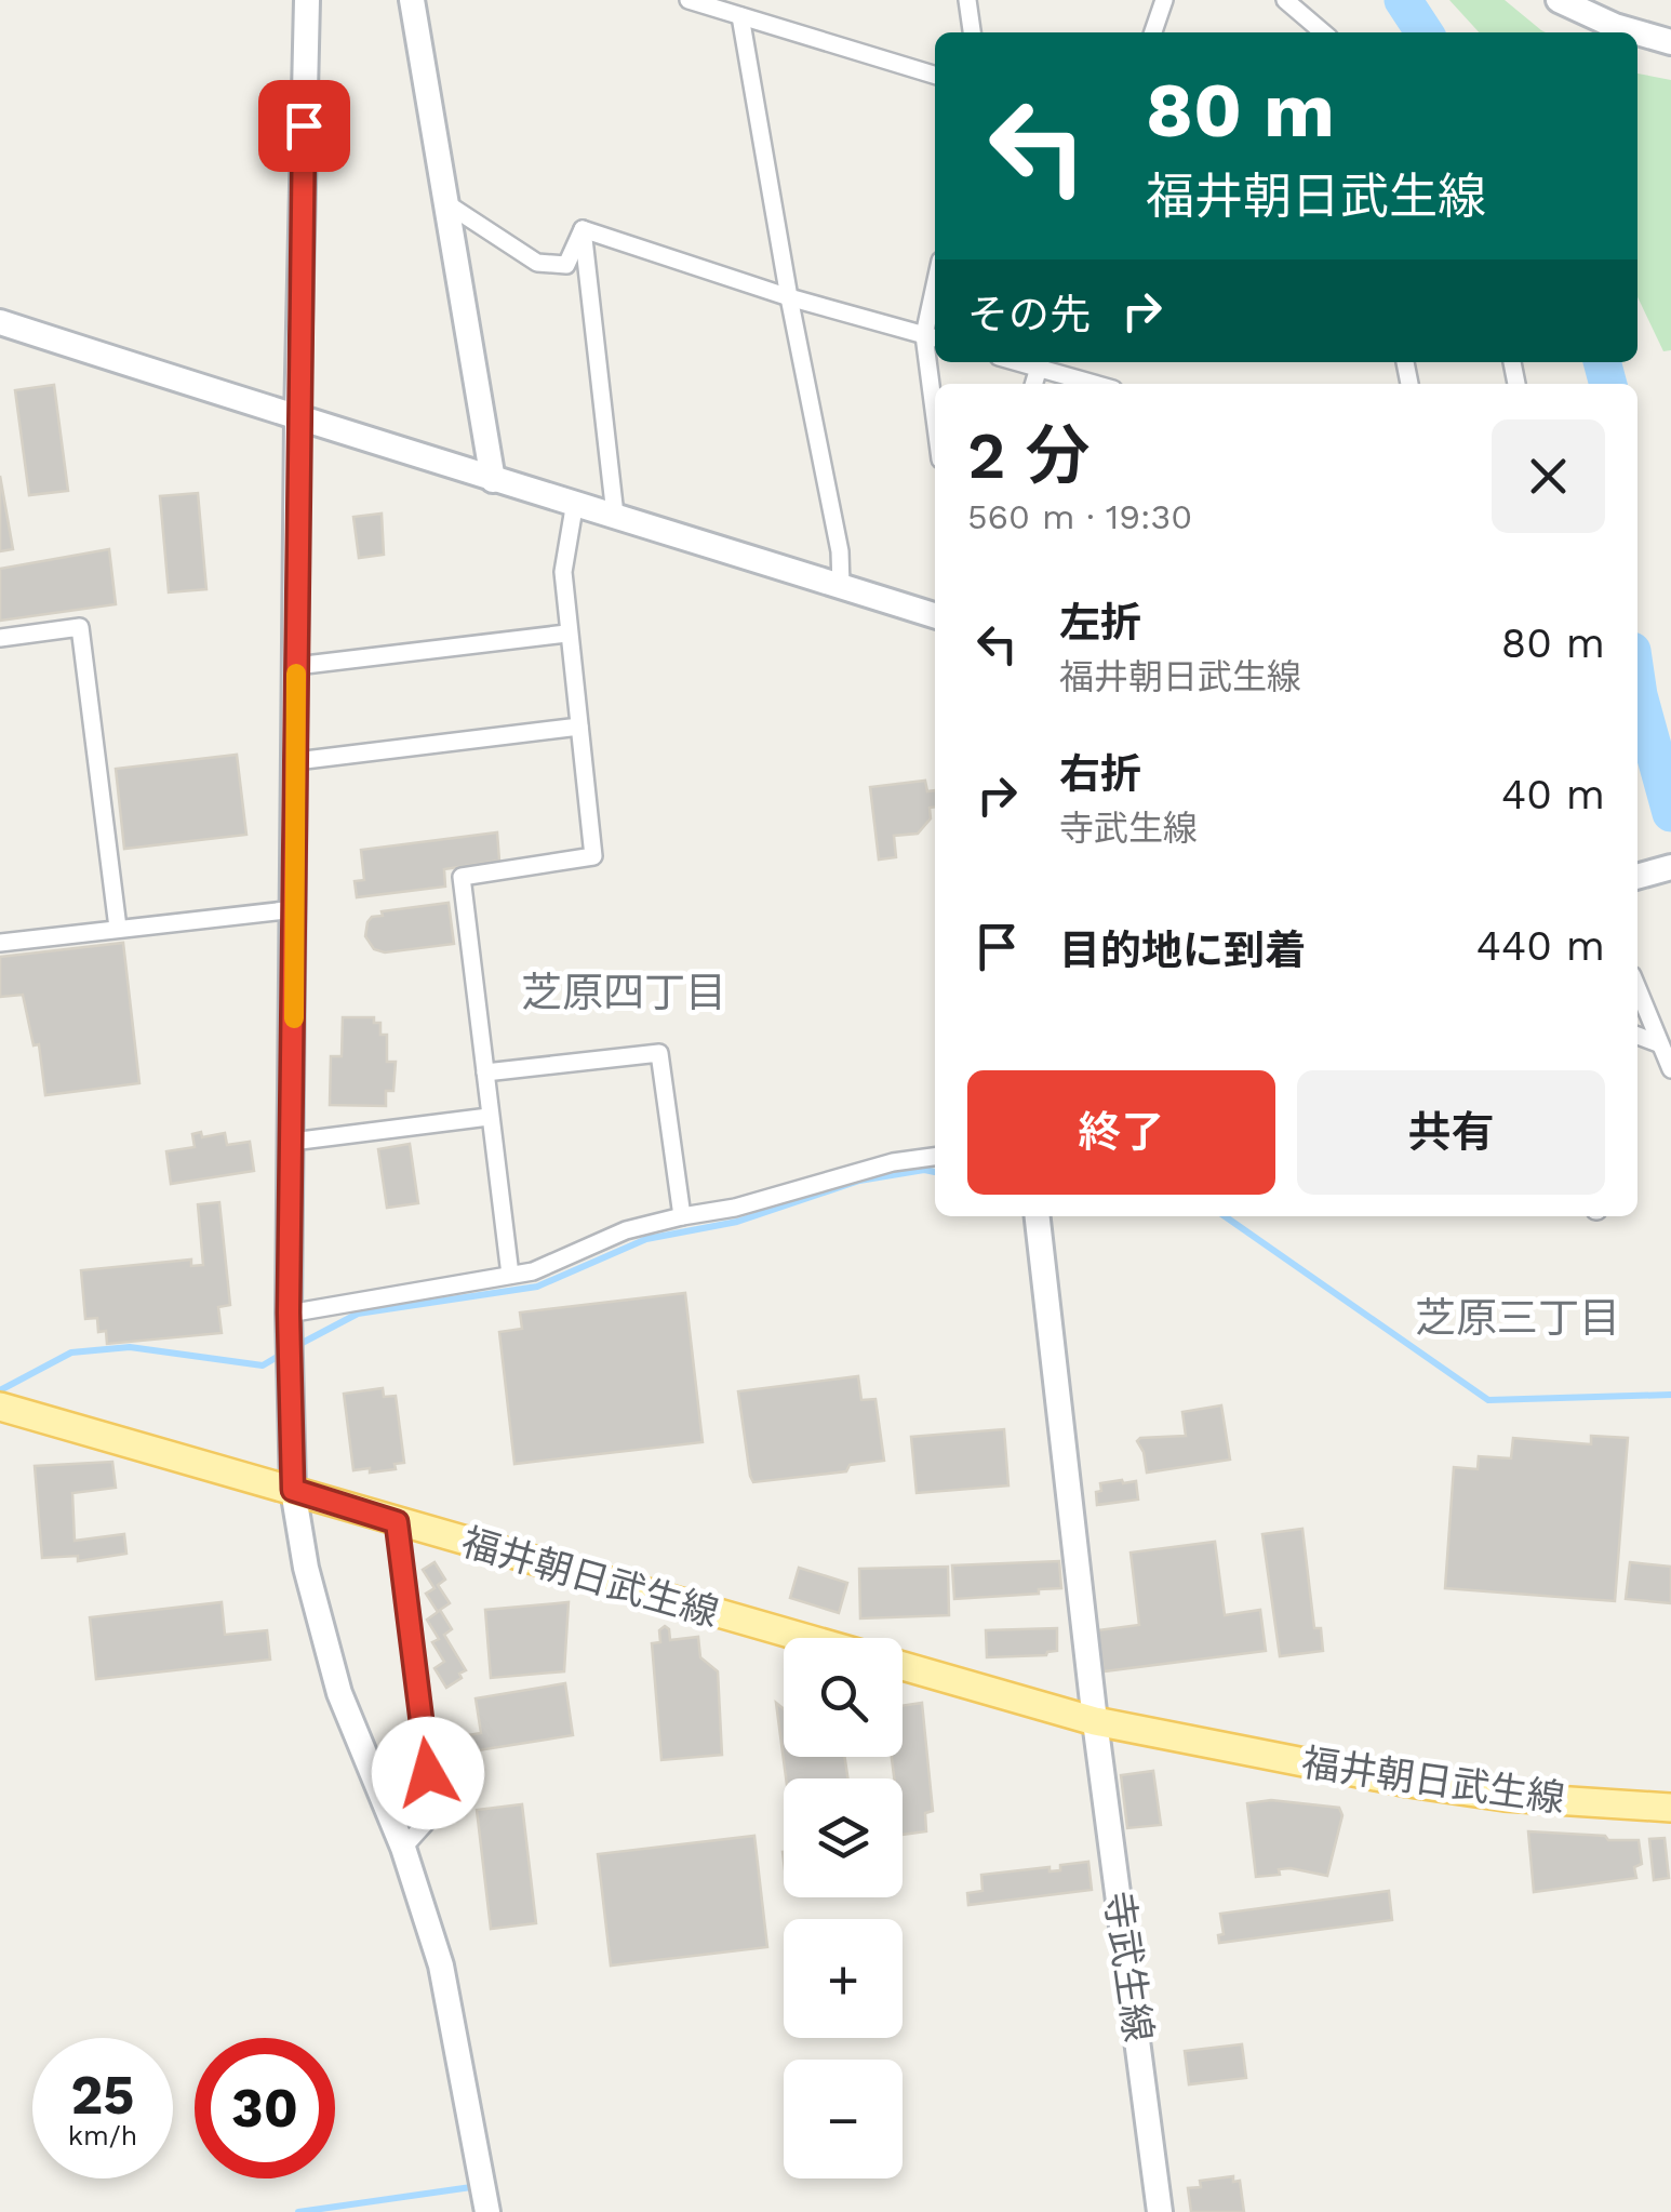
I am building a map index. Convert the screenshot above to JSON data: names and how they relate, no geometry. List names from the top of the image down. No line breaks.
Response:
{"streets":{"main road":["福井朝日武生線"],"street":["寺武生線"]},"crossings":[["福井朝日武生線","寺武生線"]],"districts":["芝原四丁目","芝原三丁目"],"page":{"turn":["80 m","福井朝日武生線"],"then":"その先","heading":["2 分","560 m · 19:30"],"list":[{"name":"左折","note":"福井朝日武生線","value":"80 m"},{"name":"右折","note":"寺武生線","value":"40 m"},{"name":"目的地に到着","value":"440 m"}],"buttons":["終了","共有"],"map_buttons":["+","−"],"speed":"25 km/h","limit":"30"}}
